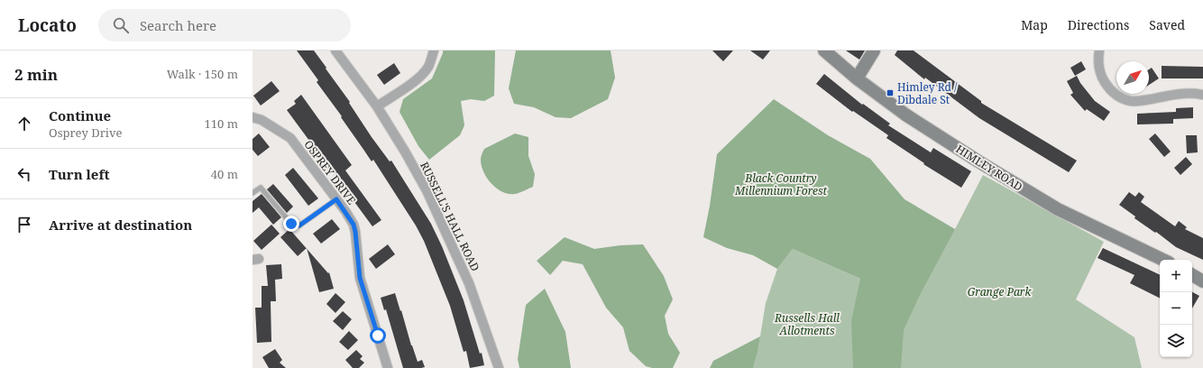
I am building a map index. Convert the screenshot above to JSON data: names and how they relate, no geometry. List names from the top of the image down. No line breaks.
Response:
{"streets":{"main road":["HIMLEY ROAD"],"street":["OSPREY DRIVE","RUSSELL'S HALL ROAD"]},"parks":["Black Country Millennium Forest","Grange Park","Russells Hall Allotments"],"places":{"transit":["Himley Rd / Dibdale St"]},"north":"top right","page":{"header":"Locato","search":"Search here","nav":["Map","Directions","Saved"],"heading":["2 min","Walk · 150 m"],"list":[["Continue","Osprey Drive","110 m"],["Turn left","40 m"],"Arrive at destination"],"map_buttons":["+","−"]}}
